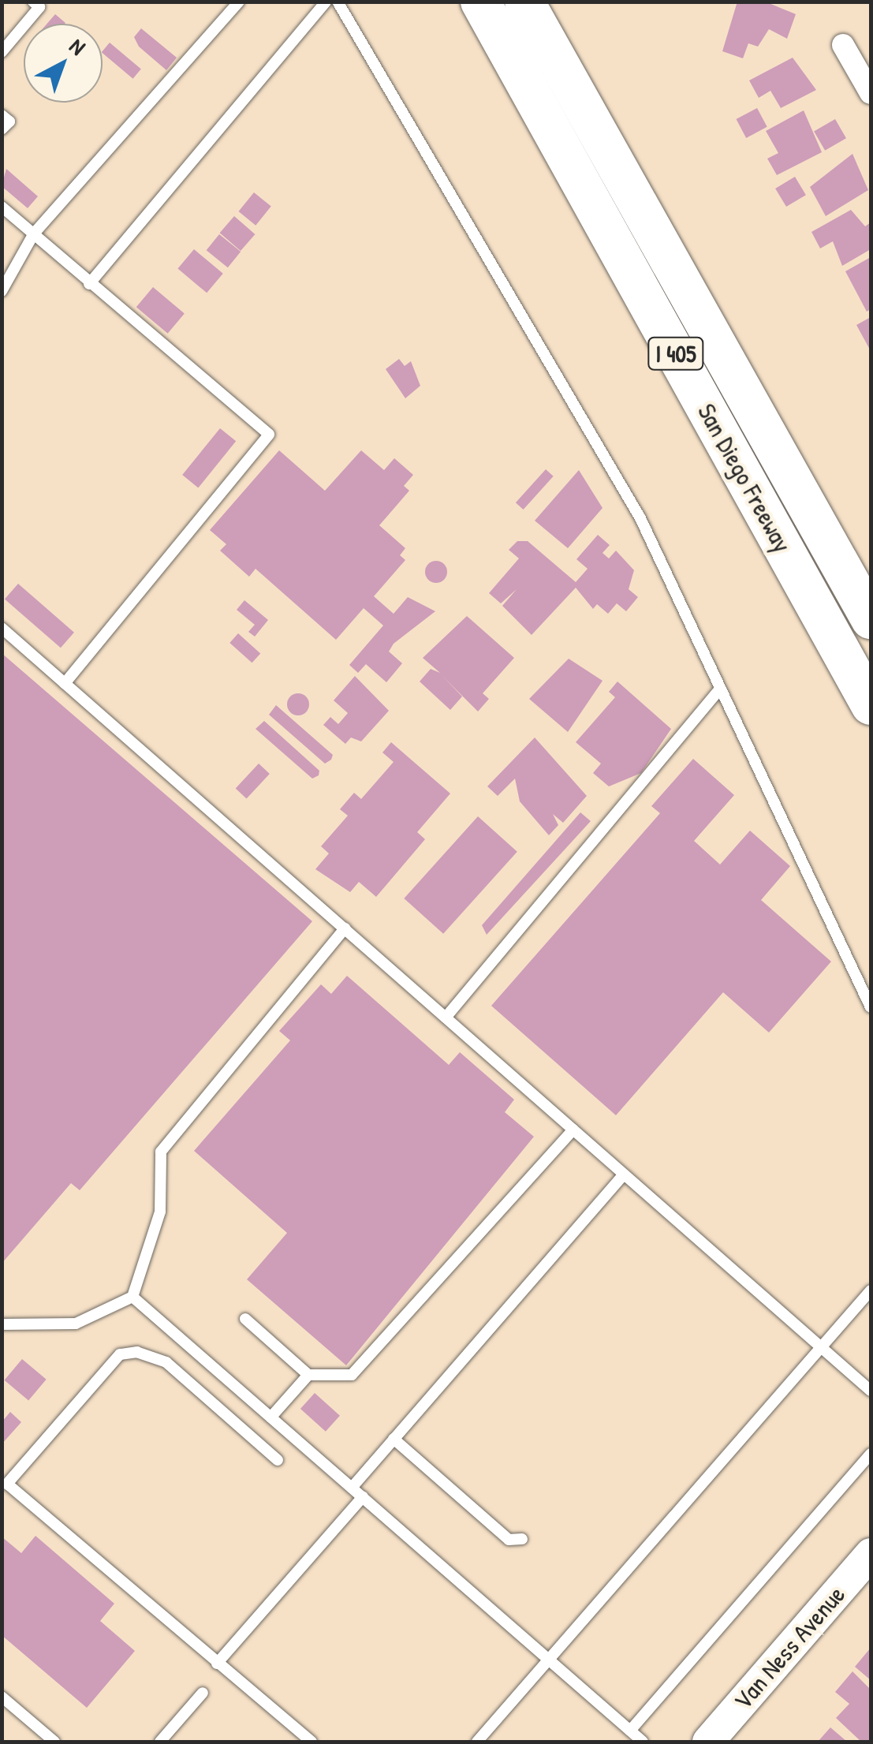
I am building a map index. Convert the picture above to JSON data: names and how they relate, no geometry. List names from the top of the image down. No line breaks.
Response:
{"streets":{"highway":["I 405","San Diego Freeway"],"main road":["Van Ness Avenue"]},"north":"top right"}
